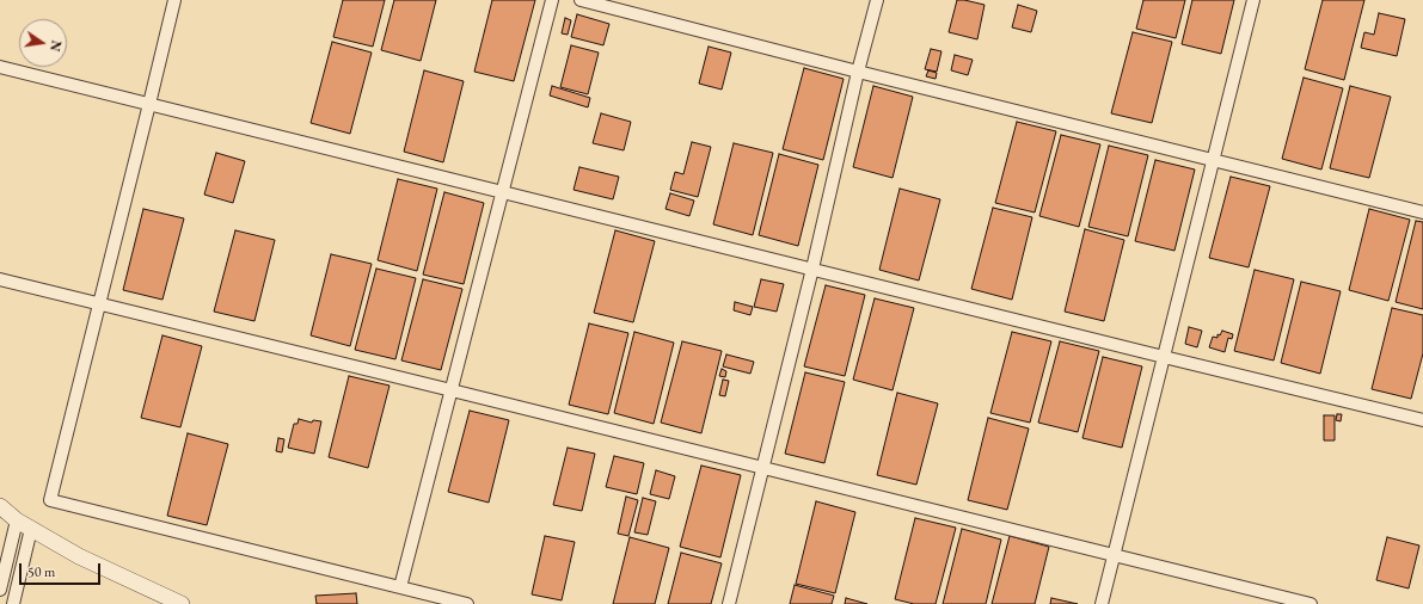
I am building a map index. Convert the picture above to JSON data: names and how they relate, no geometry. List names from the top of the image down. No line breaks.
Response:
{"scale_bar":"50 m","north":"right"}
